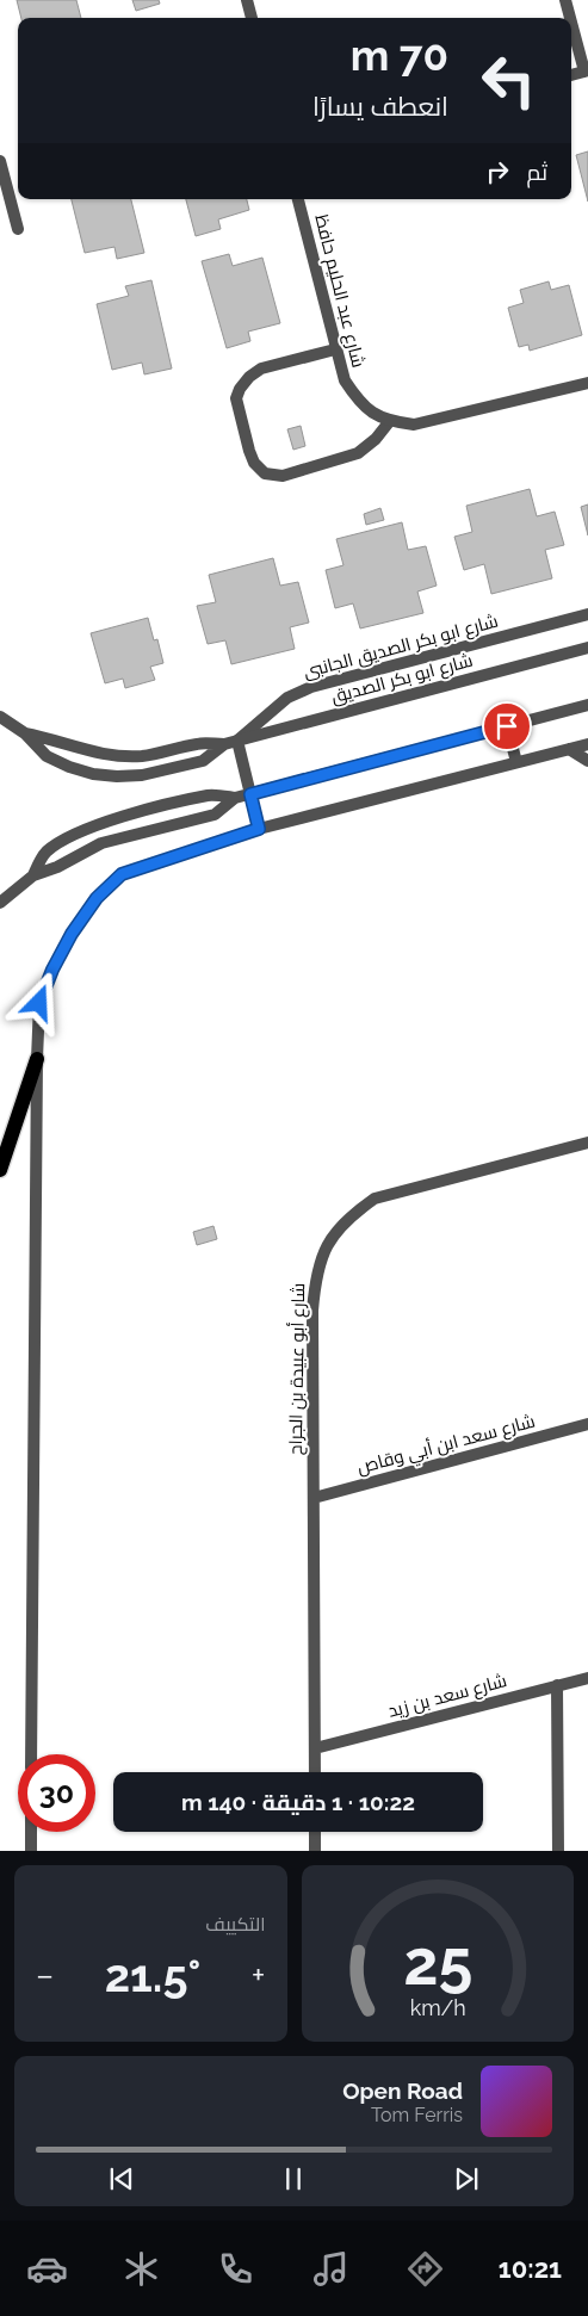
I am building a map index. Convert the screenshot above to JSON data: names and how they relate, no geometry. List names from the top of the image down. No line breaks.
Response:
{"streets":{"street":["شارع عبد الحليم حافظ","شارع ابو بكر الصديق الجانبى","شارع ابو بكر الصديق","شارع أبو عبيدة بن الجراح","شارع سعد ابن أبي وقاص","شارع سعد بن زيد"]},"crossings":[["شارع ابو بكر الصديق الجانبى","شارع ابو بكر الصديق"],["شارع أبو عبيدة بن الجراح","شارع سعد ابن أبي وقاص"],["شارع أبو عبيدة بن الجراح","شارع سعد بن زيد"]],"page":{"turn":["70 m","انعطف يسارًا"],"then":"ثم","limit":"30","trip":"10:22 · 1 دقيقة · 140 m","tile":"التكييف","heat":["−","21.5°","+"],"song":["Open Road","Tom Ferris"],"tabs":"10:21","gauge":["25","km/h"]}}
